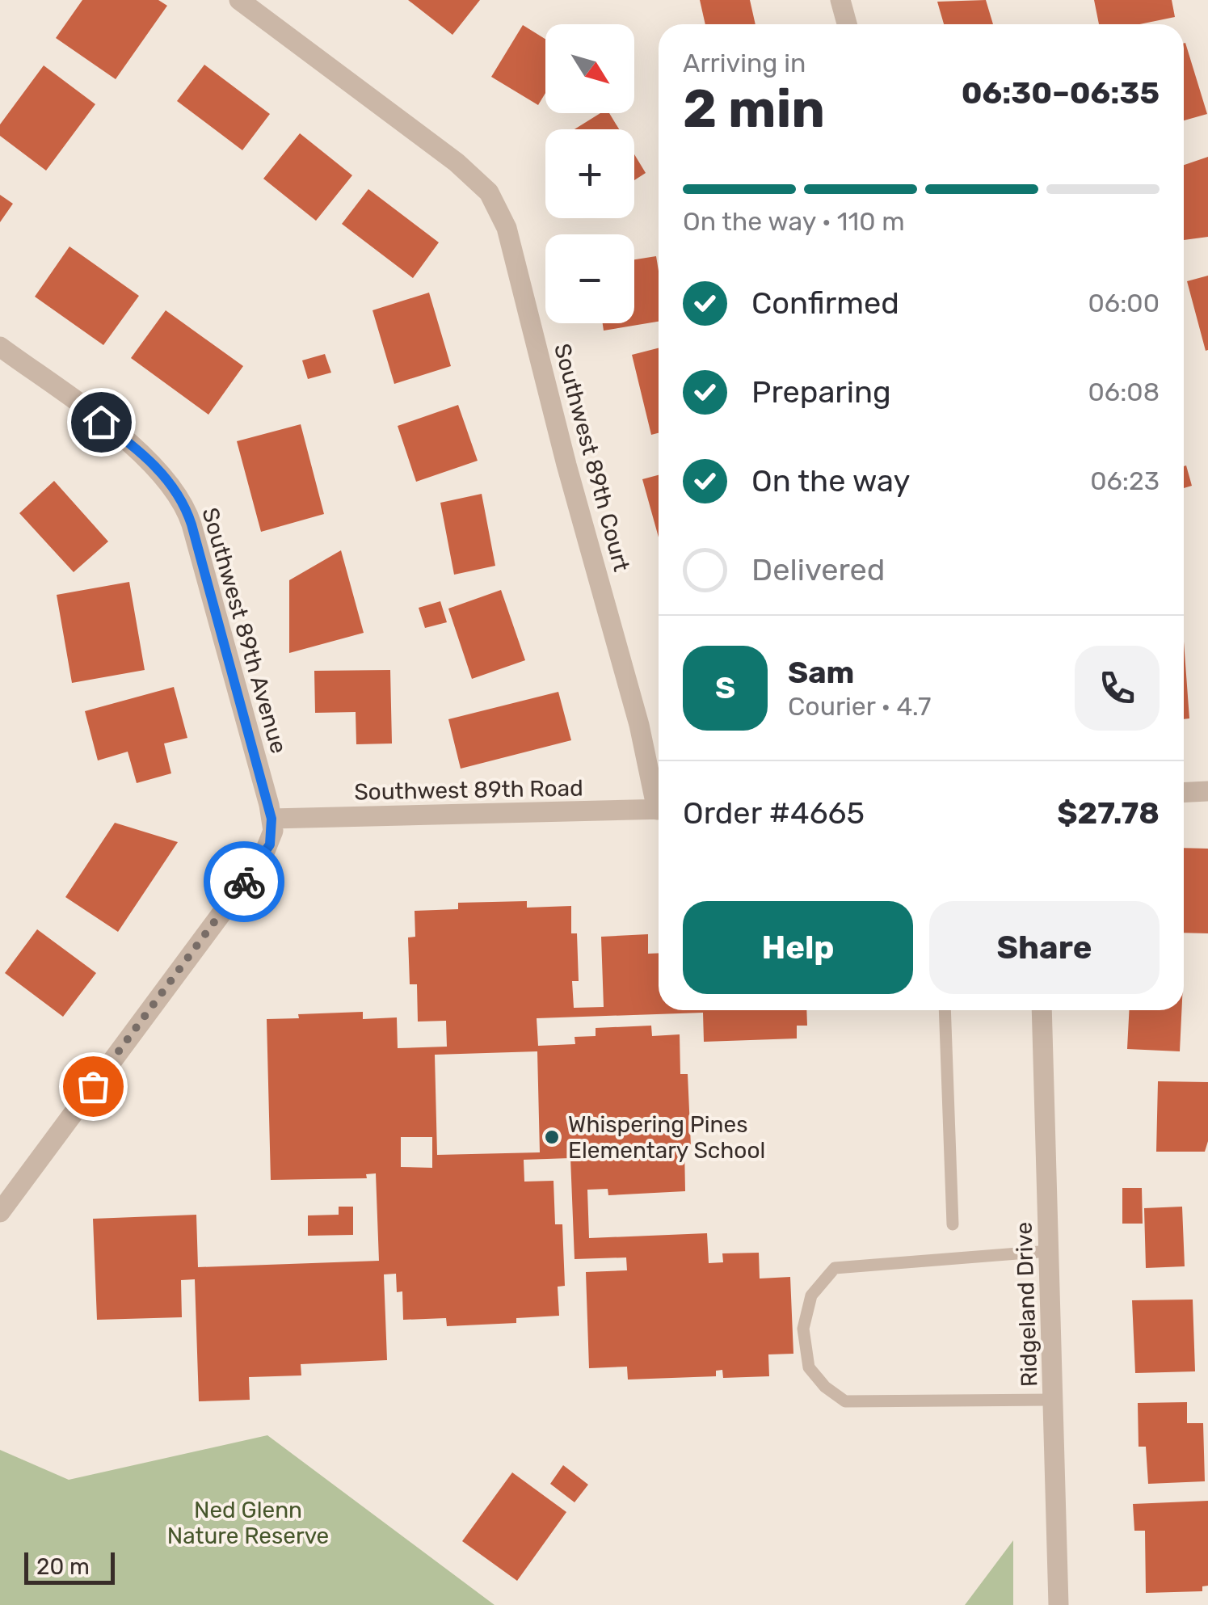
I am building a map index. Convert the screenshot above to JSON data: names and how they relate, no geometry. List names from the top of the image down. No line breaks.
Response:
{"streets":{"street":["Southwest 89th Court","Southwest 89th Avenue","Southwest 89th Road","Ridgeland Drive"]},"crossings":[["Southwest 89th Avenue","Southwest 89th Road"]],"parks":["Ned Glenn Nature Reserve"],"places":["Whispering Pines Elementary School"],"scale_bar":"20 m","north":"bottom right","page":{"map_buttons":["+","−"],"heading":["2 min","Arriving in","06:30–06:35"],"panel":["Sam","Courier · 4.7","Order #4665","$27.78"],"bar":"On the way · 110 m","list":[["Confirmed","06:00"],["Preparing","06:08"],["On the way","06:23"],"Delivered"],"round":"S","buttons":["Help","Share"],"scale":"20 m"}}
